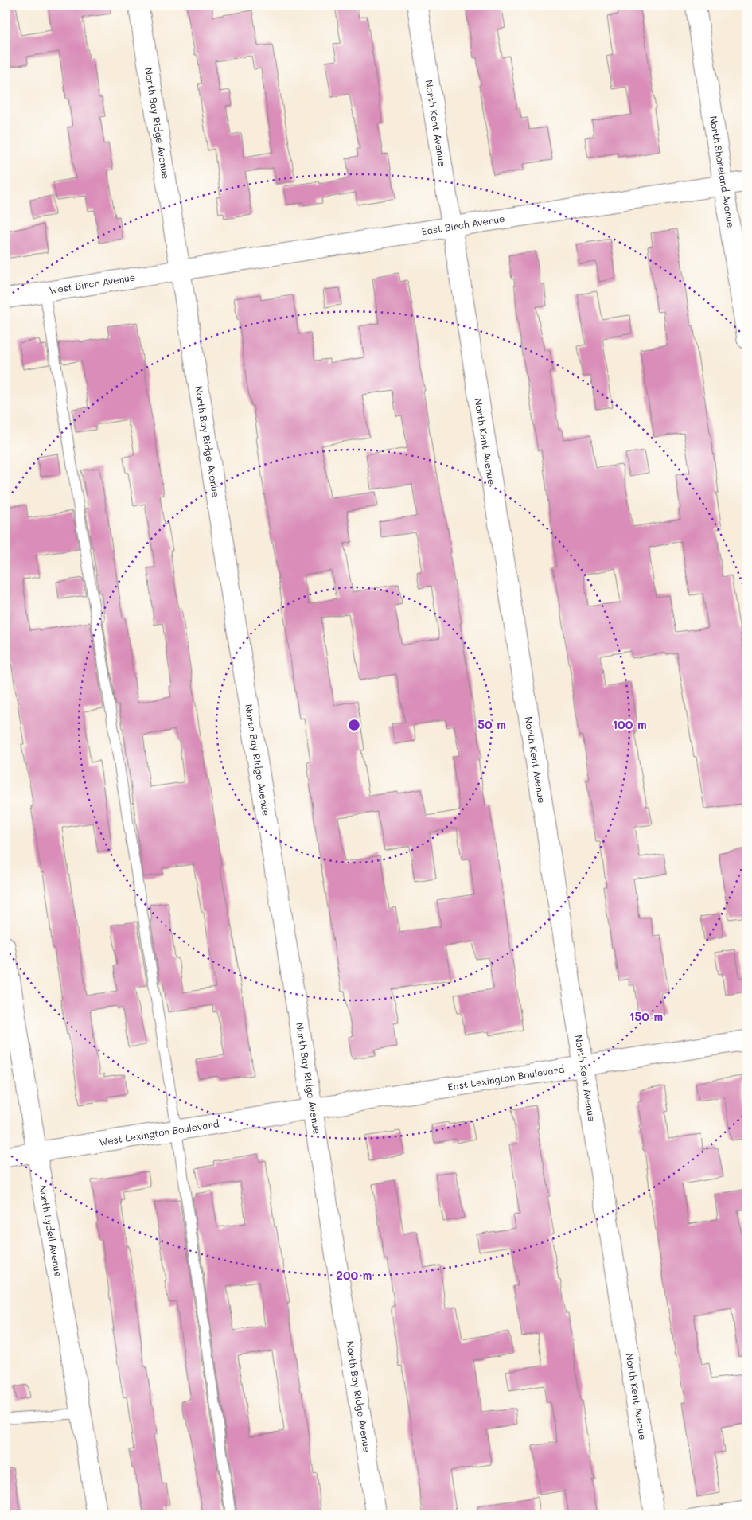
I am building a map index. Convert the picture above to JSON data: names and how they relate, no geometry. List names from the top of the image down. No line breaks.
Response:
{"streets":{"street":["North Bay Ridge Avenue","North Kent Avenue","North Shoreland Avenue","East Birch Avenue","West Birch Avenue","East Lexington Boulevard","West Lexington Boulevard","North Lydell Avenue"]},"crossings":[["North Bay Ridge Avenue","East Birch Avenue"],["North Bay Ridge Avenue","West Birch Avenue"],["North Bay Ridge Avenue","East Lexington Boulevard"],["North Bay Ridge Avenue","West Lexington Boulevard"],["North Kent Avenue","East Birch Avenue"],["North Kent Avenue","East Lexington Boulevard"],["North Shoreland Avenue","East Birch Avenue"],["East Birch Avenue","West Birch Avenue"],["East Lexington Boulevard","West Lexington Boulevard"],["West Lexington Boulevard","North Lydell Avenue"]],"rings":["50 m","100 m","150 m","200 m"]}
